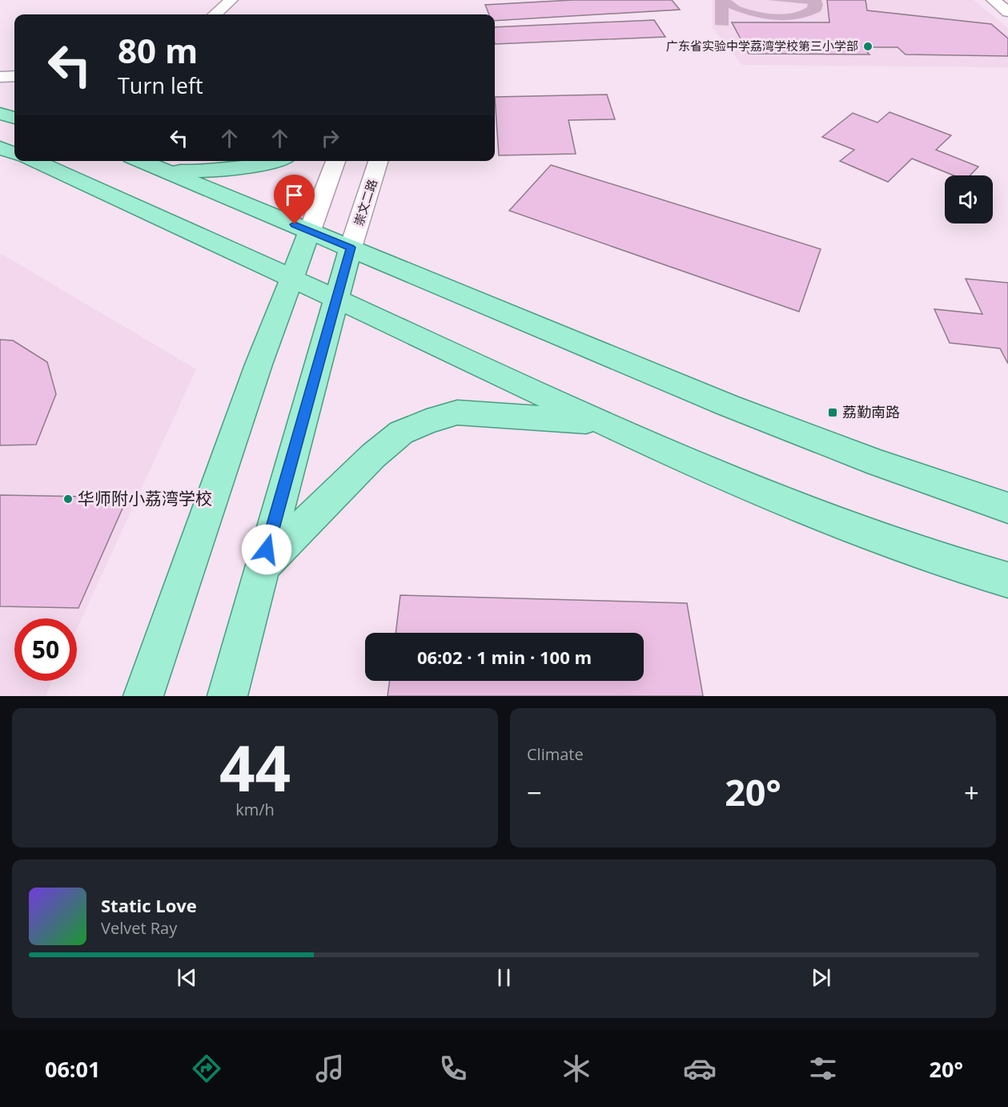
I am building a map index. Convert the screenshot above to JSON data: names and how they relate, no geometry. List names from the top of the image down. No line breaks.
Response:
{"streets":{"street":["崇文二路"]},"places":{"other":["广东省实验中学荔湾学校第三小学部","华师附小荔湾学校"],"transit":["荔勤南路"]},"page":{"turn":["80 m","Turn left"],"limit":"50","trip":"06:02 · 1 min · 100 m","tile":[["44","km/h"],"Climate"],"heat":["−","20°","+"],"song":["Static Love","Velvet Ray"],"tabs":["06:01","20°"]}}
